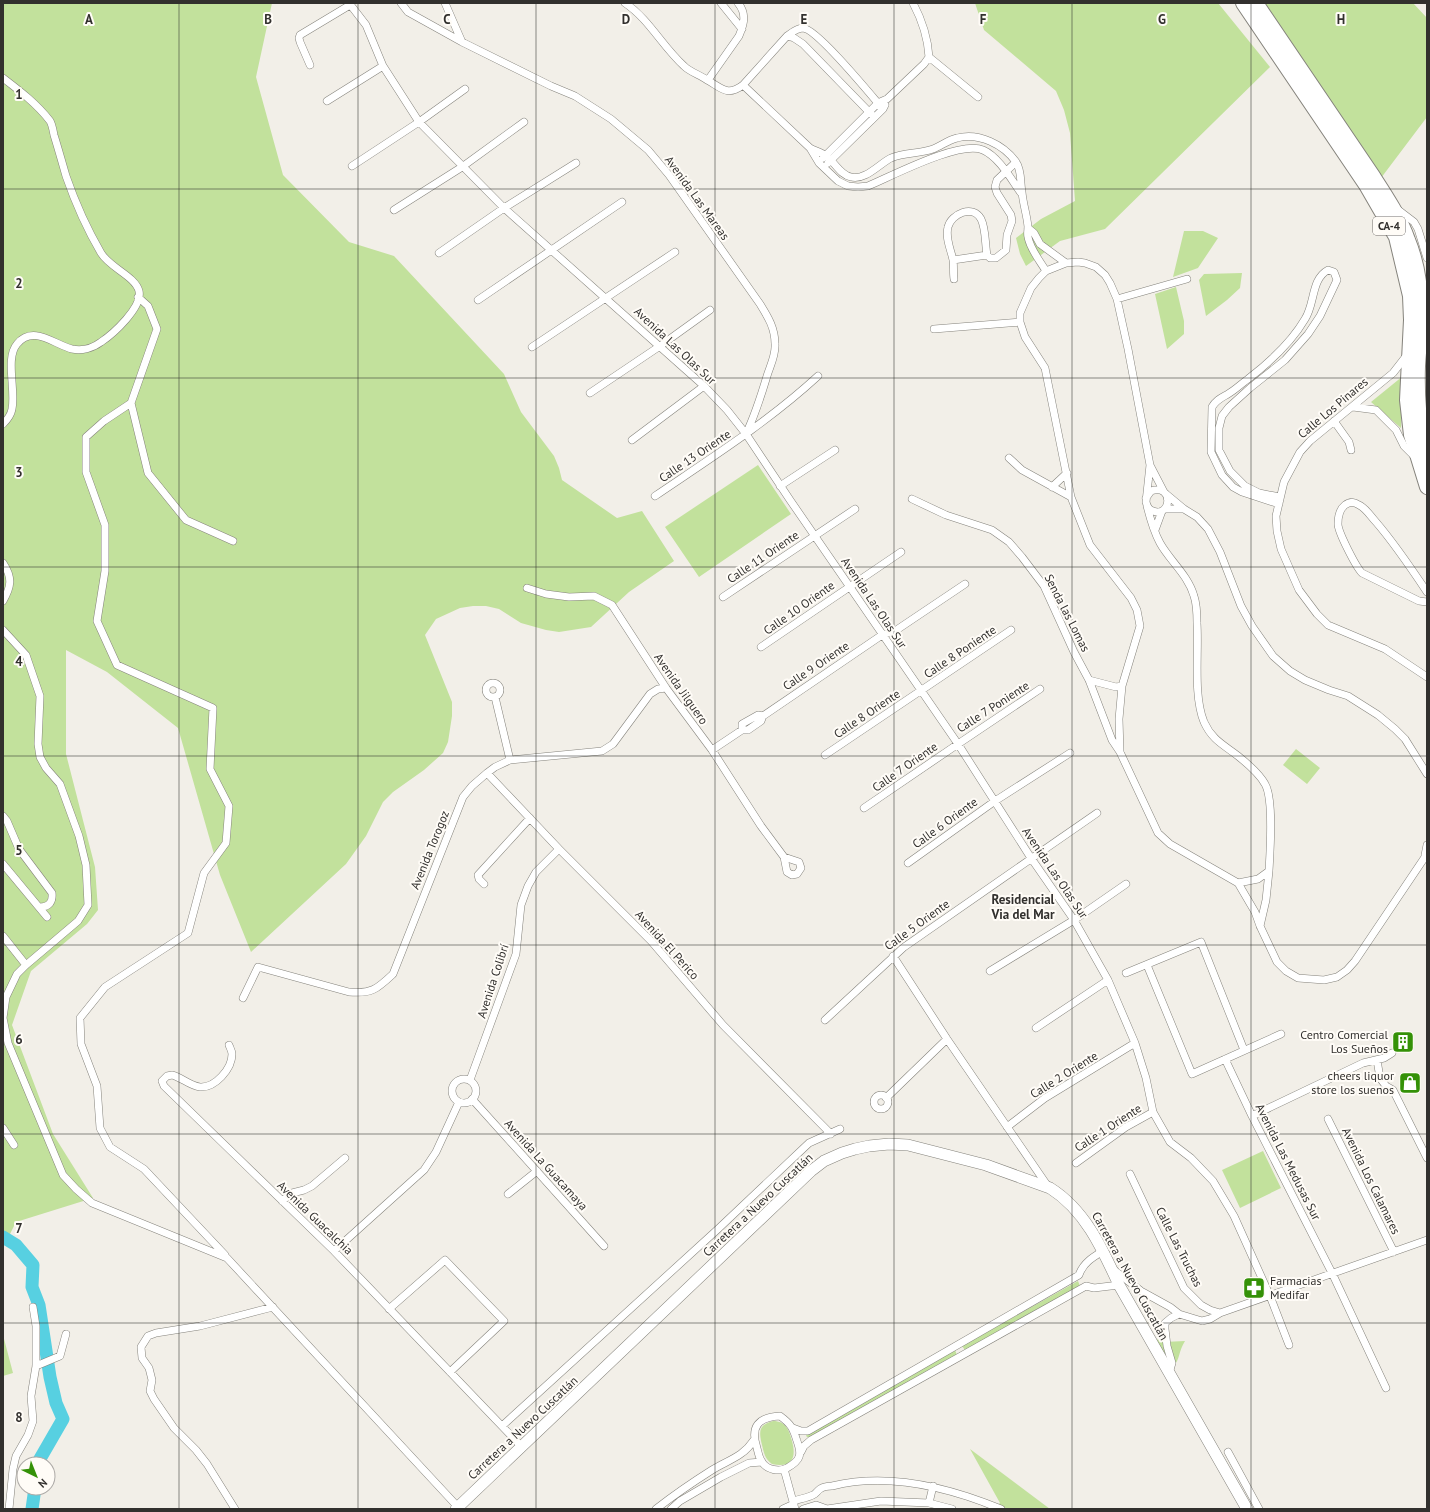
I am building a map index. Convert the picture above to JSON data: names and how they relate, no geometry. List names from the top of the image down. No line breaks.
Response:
{"streets":{"highway":["CA-4"],"street":["Avenida Las Mareas","Avenida Las Olas Sur","Calle Los Pinares","Calle 13 Oriente","Calle 11 Oriente","Calle 10 Oriente","Senda las Lomas","Calle 8 Poniente","Calle 9 Oriente","Avenida Jilguero","Calle 7 Poniente","Calle 8 Oriente","Calle 7 Oriente","Calle 6 Oriente","Avenida Torogoz","Calle 5 Oriente","Avenida El Perico","Avenida Colibrí","Calle 2 Oriente","Calle 1 Oriente","Avenida Las Medusas Sur","Avenida La Guacamaya","Avenida Los Calamares","Carretera a Nuevo Cuscatlán","Avenida Guacalchia","Calle Las Truchas"]},"crossings":[["Avenida Las Mareas","Avenida Las Olas Sur"],["Avenida Las Mareas","Calle 13 Oriente"],["CA-4","Calle Los Pinares"],["Avenida Las Olas Sur","Calle 13 Oriente"],["Avenida Las Olas Sur","Calle 11 Oriente"],["Avenida Las Olas Sur","Calle 10 Oriente"],["Avenida Las Olas Sur","Calle 8 Poniente"],["Avenida Las Olas Sur","Calle 9 Oriente"],["Avenida Las Olas Sur","Calle 7 Poniente"],["Avenida Las Olas Sur","Calle 8 Oriente"],["Avenida Las Olas Sur","Calle 7 Oriente"],["Avenida Las Olas Sur","Calle 6 Oriente"],["Avenida Las Olas Sur","Calle 5 Oriente"],["Avenida Las Olas Sur","Calle 2 Oriente"],["Avenida Las Olas Sur","Calle 1 Oriente"],["Calle 8 Poniente","Calle 8 Oriente"],["Calle 9 Oriente","Avenida Jilguero"],["Avenida Jilguero","Avenida Torogoz"],["Calle 7 Poniente","Calle 7 Oriente"],["Avenida Torogoz","Avenida El Perico"],["Avenida El Perico","Avenida Colibrí"],["Avenida Colibrí","Avenida La Guacamaya"],["Carretera a Nuevo Cuscatlán","Avenida Guacalchia"]],"districts":["Residencial Via del Mar"],"places":{"building":["Centro Comercial Los Sueños"],"shop":["cheers liquor store los suenos"],"pharmacy":["Farmacias Medifar"]},"north":"bottom right","grid":{"columns":["A","B","C","D","E","F","G","H"],"rows":["1","2","3","4","5","6","7","8"]}}
